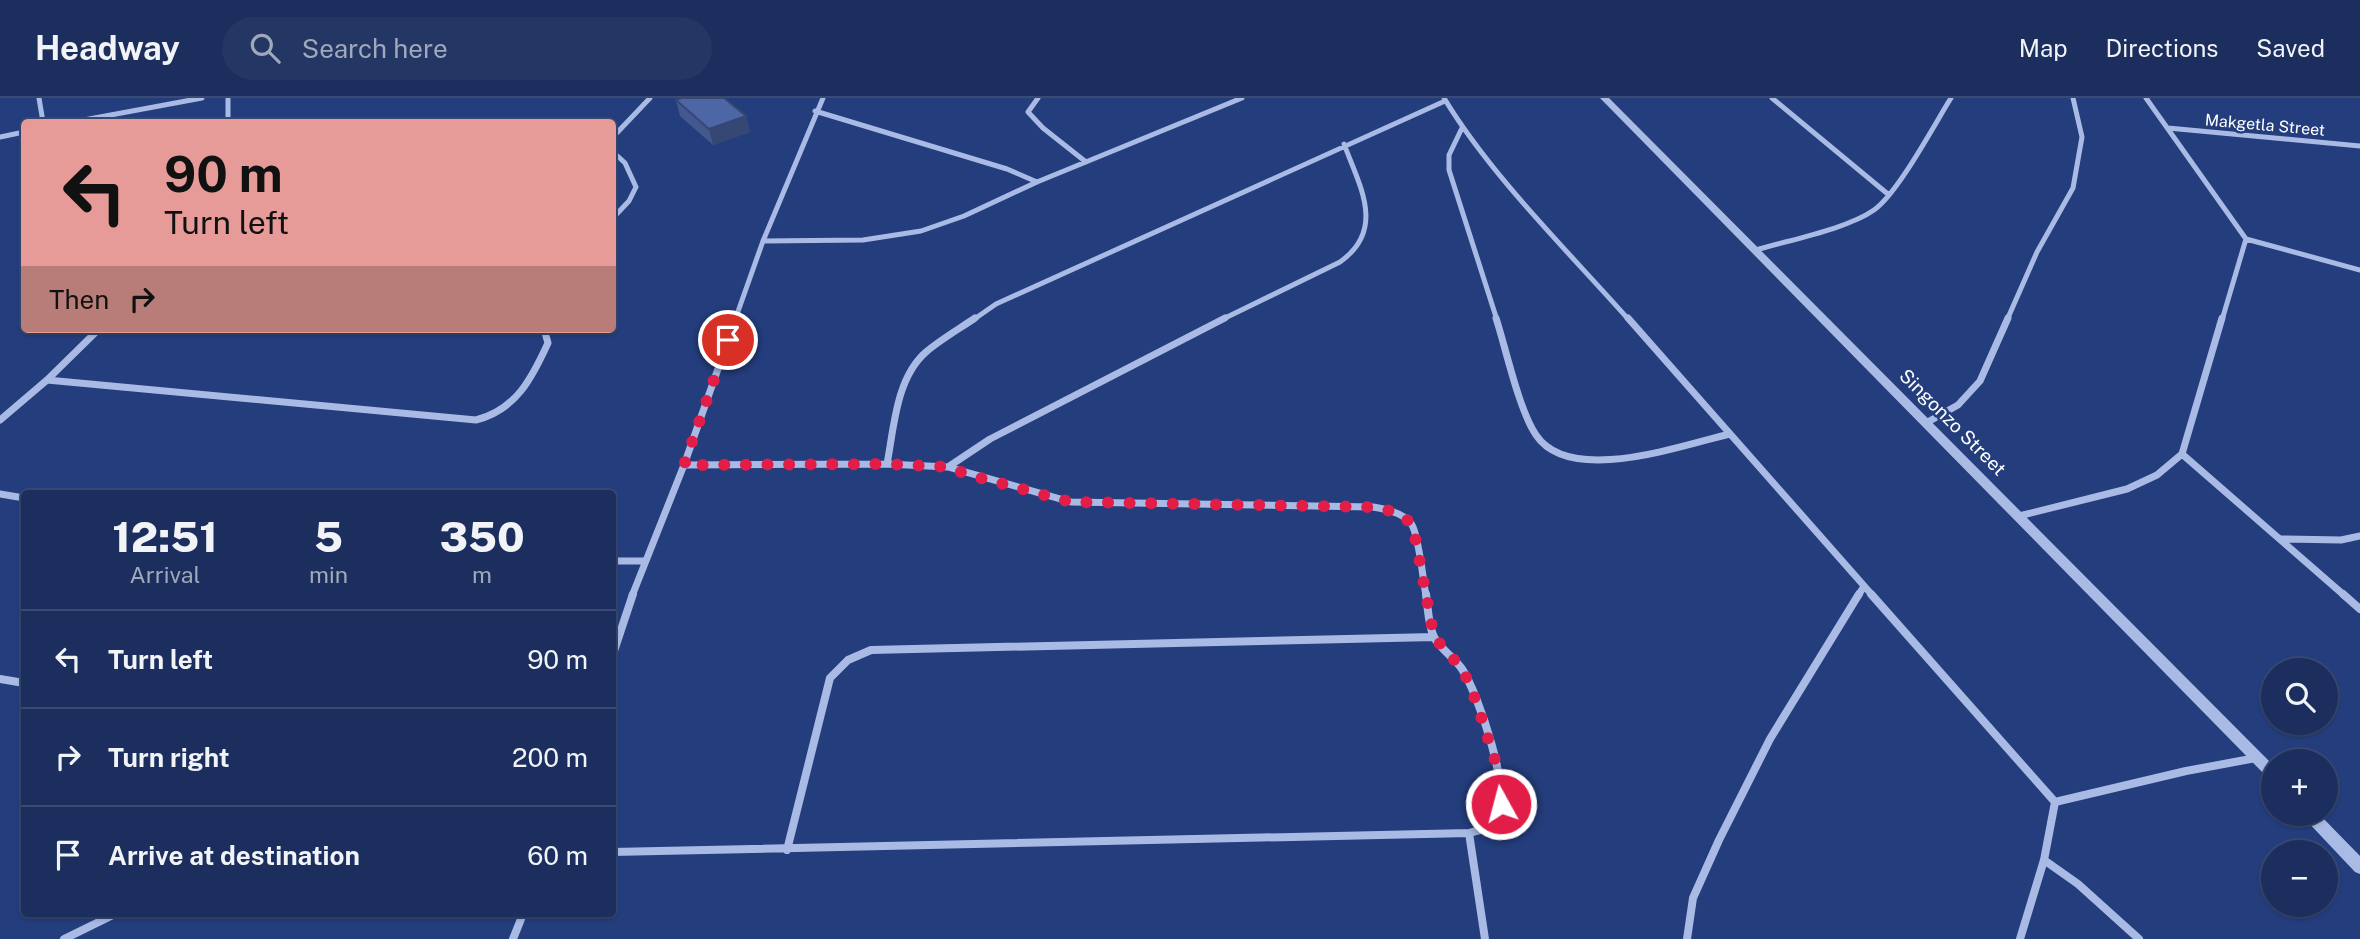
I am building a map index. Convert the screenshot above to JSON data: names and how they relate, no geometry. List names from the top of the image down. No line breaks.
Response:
{"streets":{"street":["Makgetla Street","Singonzo Street"]},"page":{"header":"Headway","search":"Search here","nav":["Map","Directions","Saved"],"turn":["90 m","Turn left"],"then":"Then","eta":["12:51","Arrival","5","min","350","m"],"list":[{"name":"Turn left","value":"90 m"},{"name":"Turn right","value":"200 m"},{"name":"Arrive at destination","value":"60 m"}],"map_buttons":["+","−"]}}
